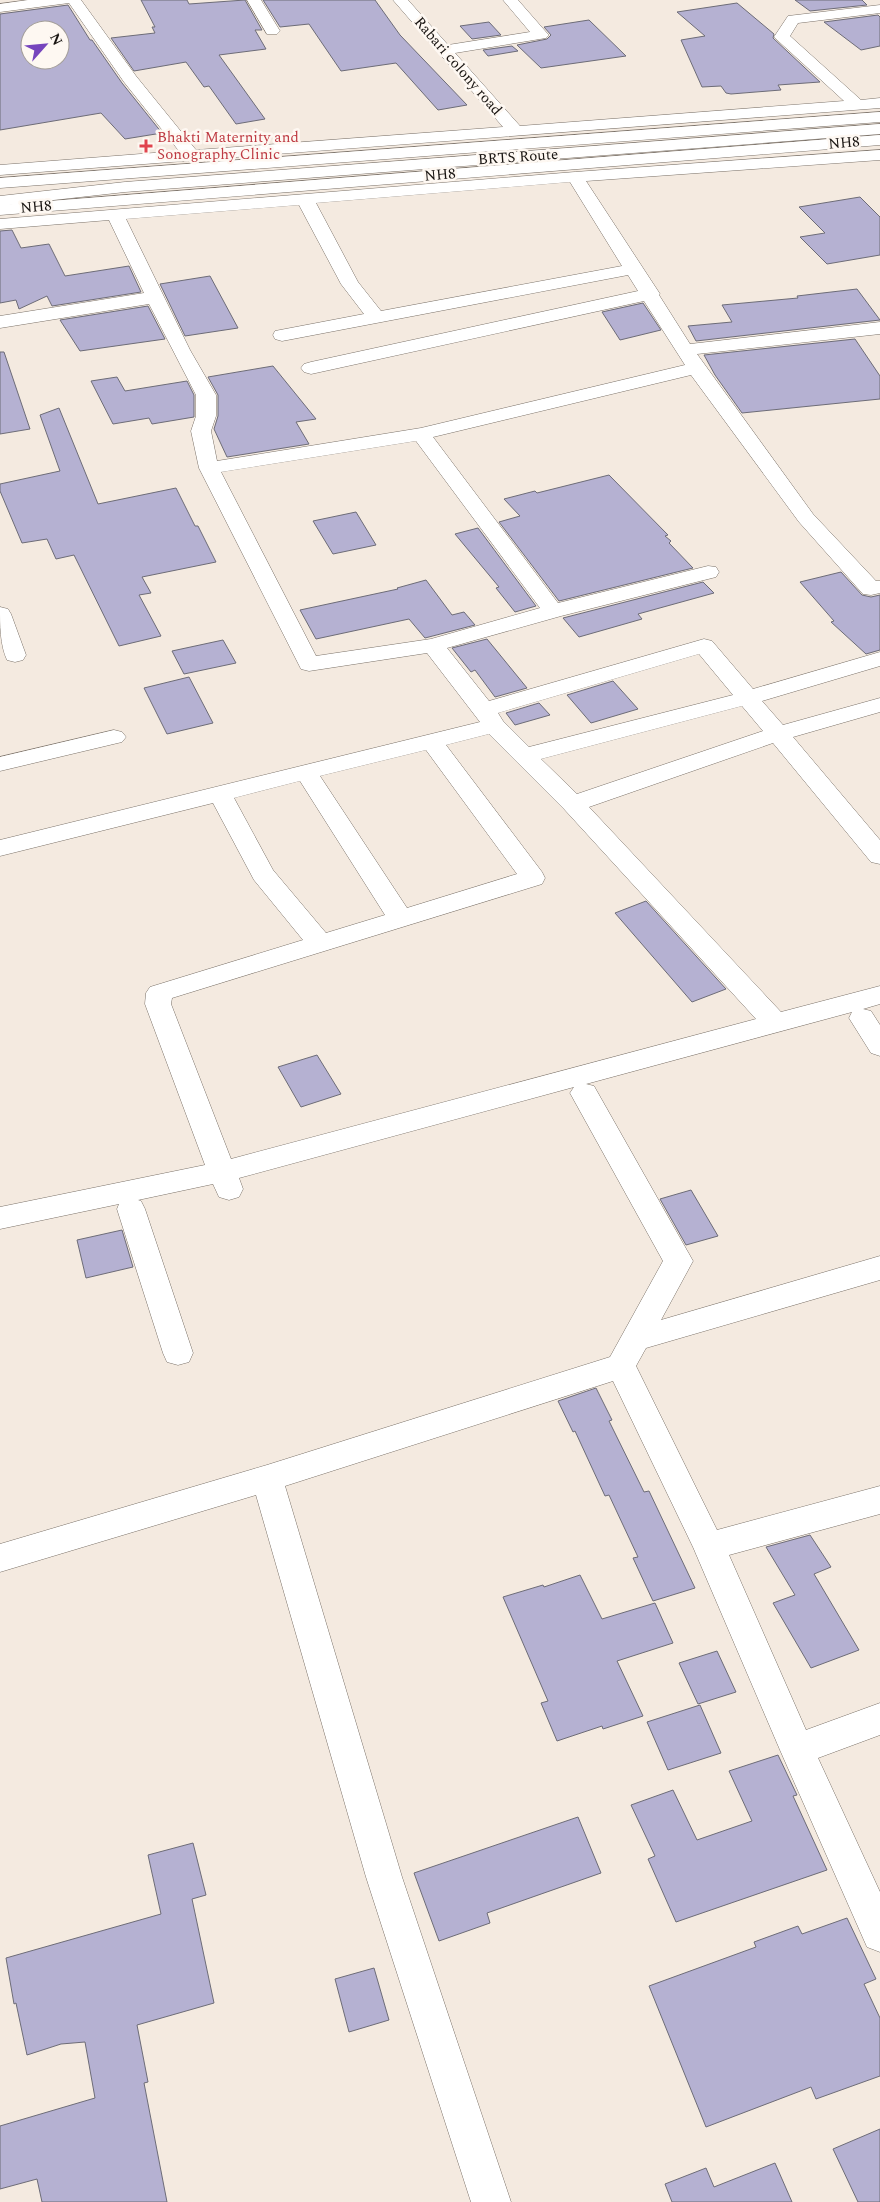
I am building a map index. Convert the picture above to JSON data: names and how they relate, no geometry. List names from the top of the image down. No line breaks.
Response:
{"streets":{"street":["Rabari colony road","NH8","BRTS Route"]},"places":{"health":["Bhakti Maternity and Sonography Clinic"]},"north":"top right"}
